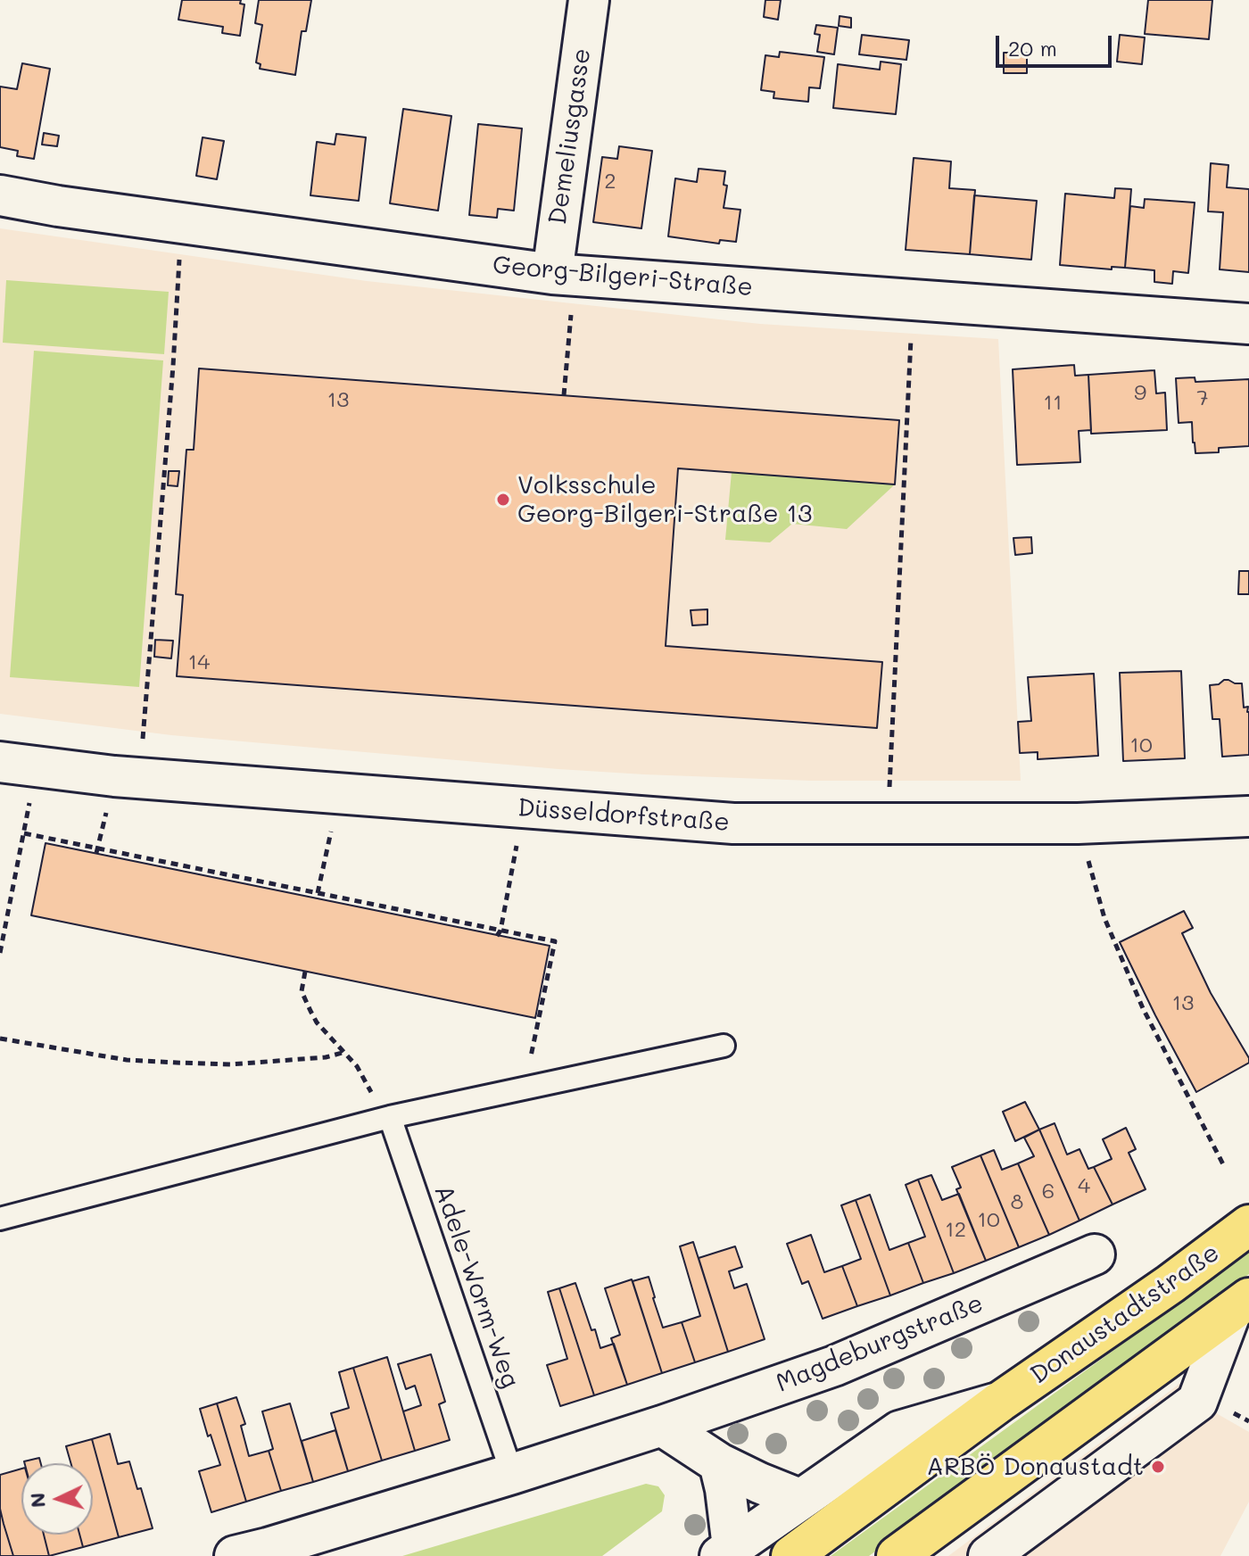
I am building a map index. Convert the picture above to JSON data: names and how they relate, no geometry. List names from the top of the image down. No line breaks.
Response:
{"streets":{"main road":["Donaustadtstraße"],"street":["Demeliusgasse","Georg-Bilgeri-Straße","Düsseldorfstraße","Magdeburgstraße"],"lane":["Adele-Worm-Weg"]},"crossings":[["Demeliusgasse","Georg-Bilgeri-Straße"],["Adele-Worm-Weg","Magdeburgstraße"]],"places":["Volksschule Georg-Bilgeri-Straße 13","ARBÖ Donaustadt"],"house_numbers":["2","9","7","13","11","14","10","13","4","6","8","10","12"],"scale_bar":"20 m","north":"left"}
